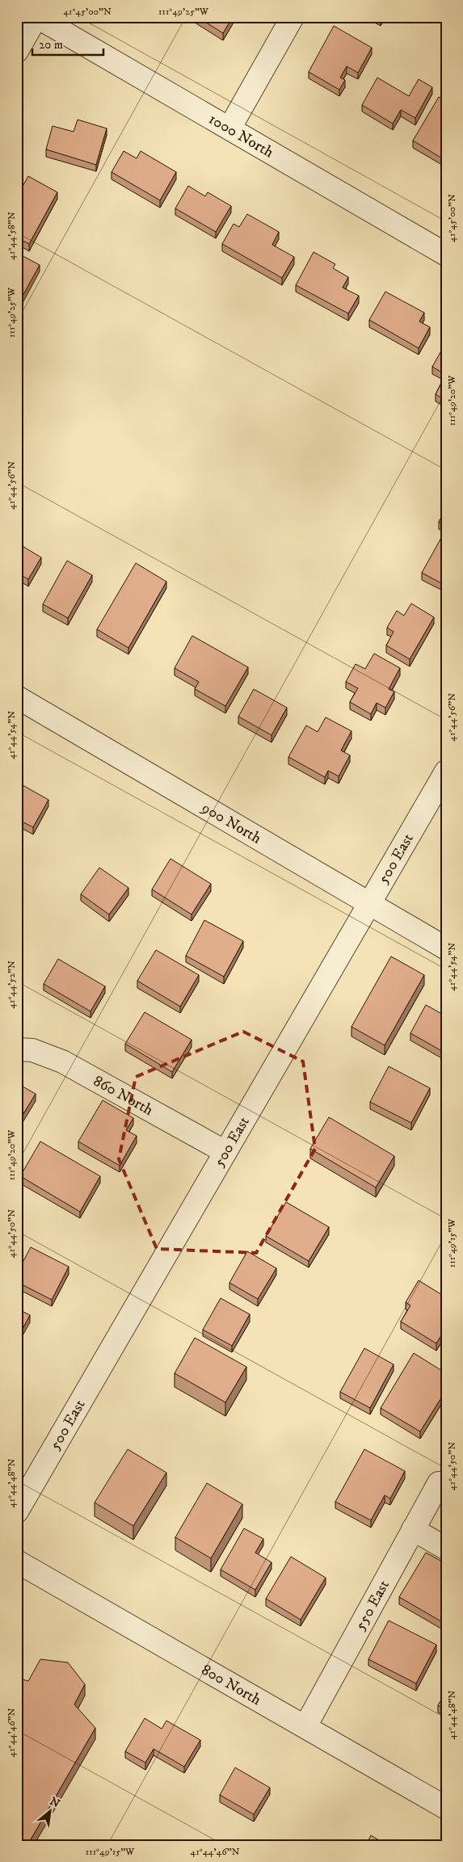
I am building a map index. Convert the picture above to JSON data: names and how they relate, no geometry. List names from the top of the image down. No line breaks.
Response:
{"streets":{"street":["1000 North","900 North","500 East","860 North","550 East","800 North"]},"crossings":[["900 North","500 East"],["500 East","860 North"],["550 East","800 North"]],"scale_bar":"20 m","north":"top right","coordinates":["41°45'00\"N","111°49'25\"W","41°44'58\"N","111°49'20\"W","41°44'56\"N","41°44'54\"N","41°44'52\"N","41°44'50\"N","111°49'15\"W","41°44'48\"N","41°44'46\"N"]}
